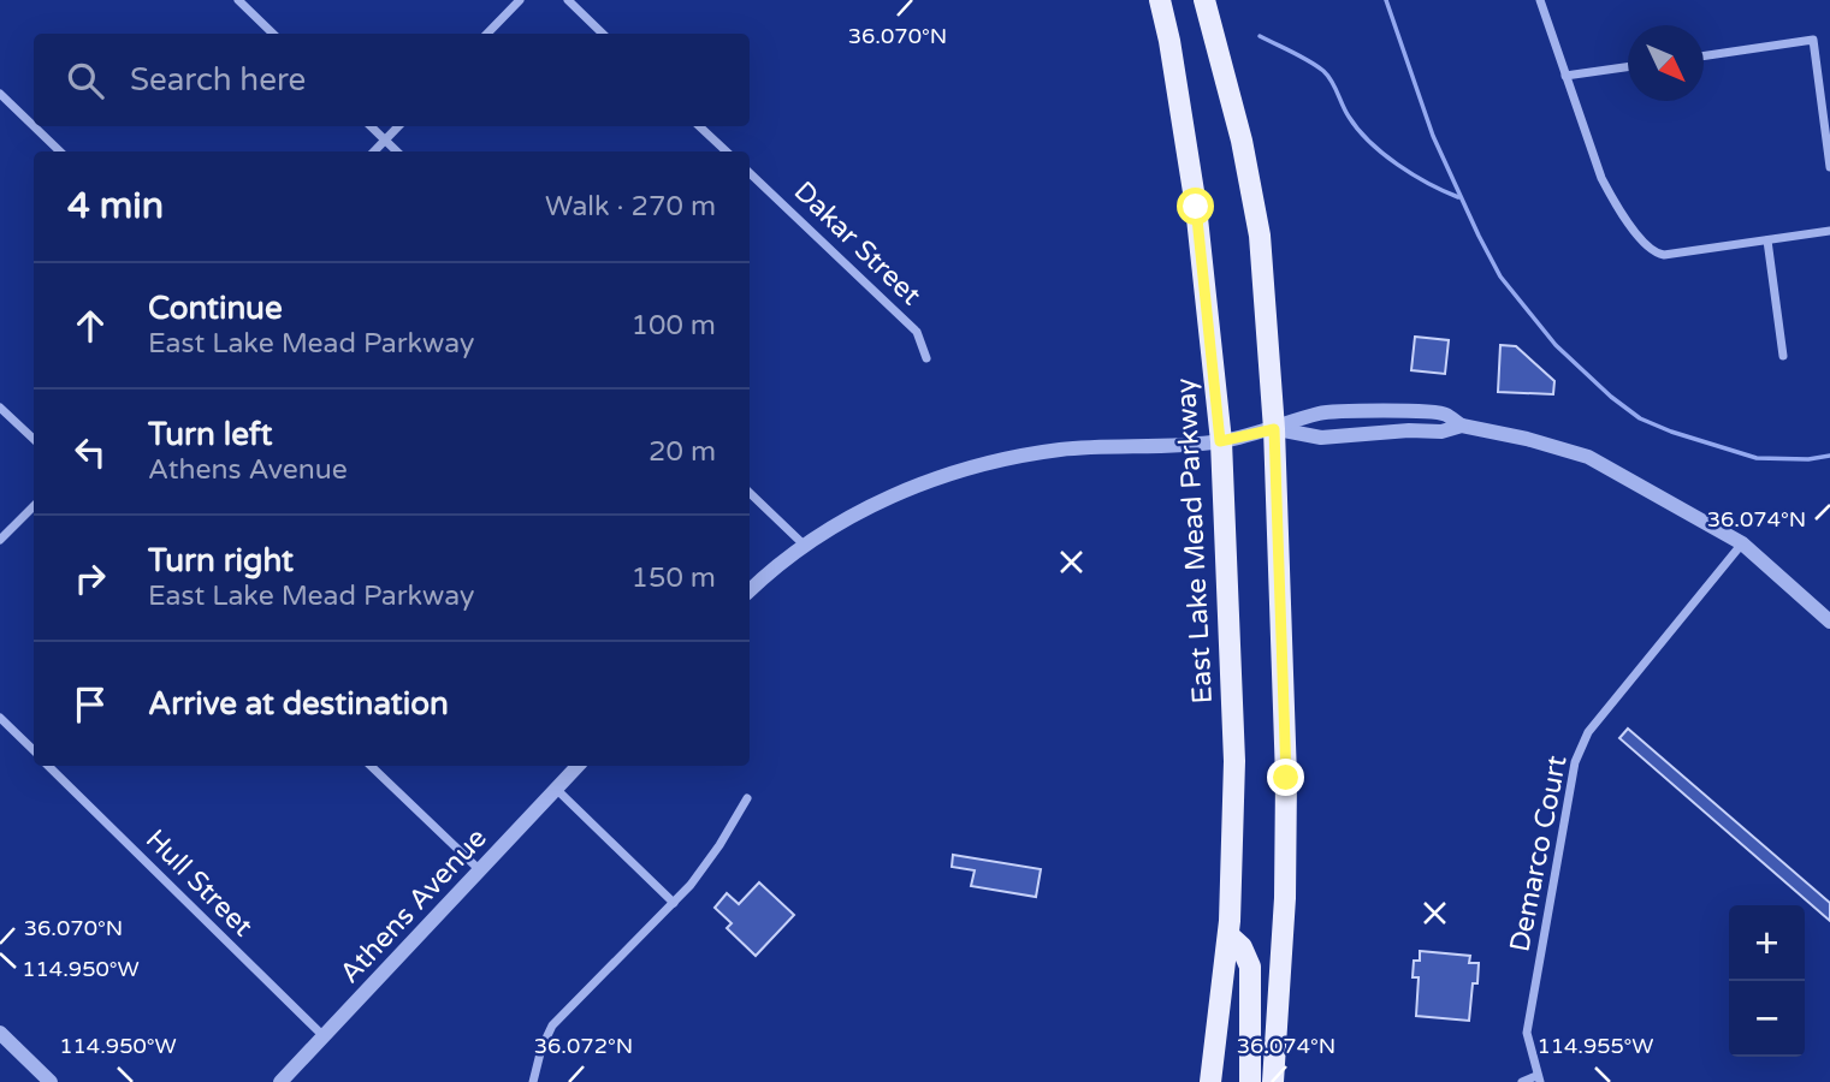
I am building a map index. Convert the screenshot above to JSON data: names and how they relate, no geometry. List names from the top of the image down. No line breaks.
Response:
{"streets":{"main road":["East Lake Mead Parkway"],"street":["Dakar Street","Demarco Court","Hull Street","Athens Avenue"]},"crossings":[["Hull Street","Athens Avenue"]],"north":"bottom right","page":{"search":"Search here","heading":["4 min","Walk · 270 m"],"list":[["Continue","East Lake Mead Parkway","100 m"],["Turn left","Athens Avenue","20 m"],["Turn right","East Lake Mead Parkway","150 m"],"Arrive at destination"],"map_buttons":["+","−"]},"coordinates":["36.070°N","36.074°N","114.950°W","36.072°N","114.955°W"]}
